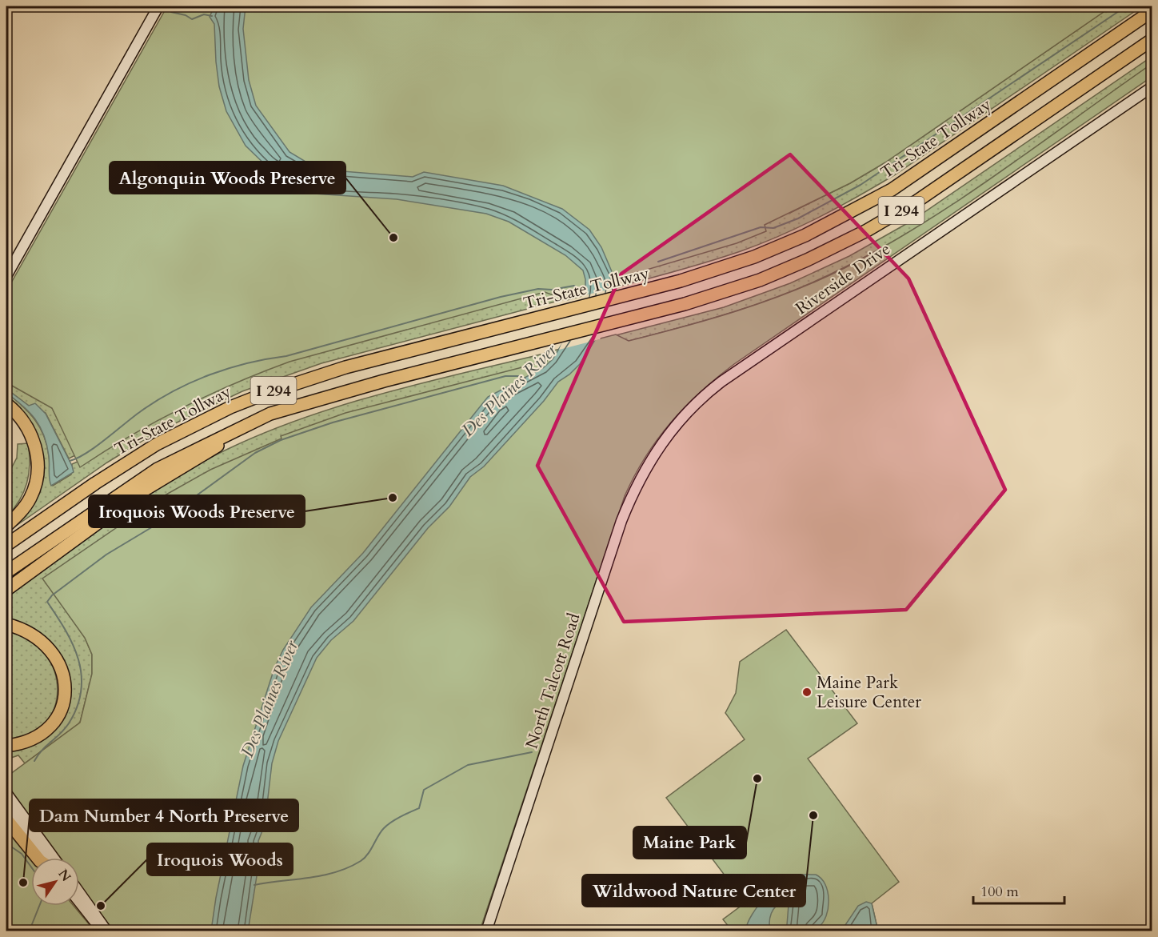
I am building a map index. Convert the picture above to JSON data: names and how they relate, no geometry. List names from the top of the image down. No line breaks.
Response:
{"streets":{"highway":["Tri-State Tollway","I 294"],"main road":["Riverside Drive","North Talcott Road"]},"crossings":[["Riverside Drive","North Talcott Road"]],"water":["Des Plaines River"],"places":["Algonquin Woods Preserve","Iroquois Woods Preserve","Maine Park Leisure Center","Maine Park","Wildwood Nature Center","Dam Number 4 North Preserve","Iroquois Woods"],"scale_bar":"100 m","north":"top right"}
